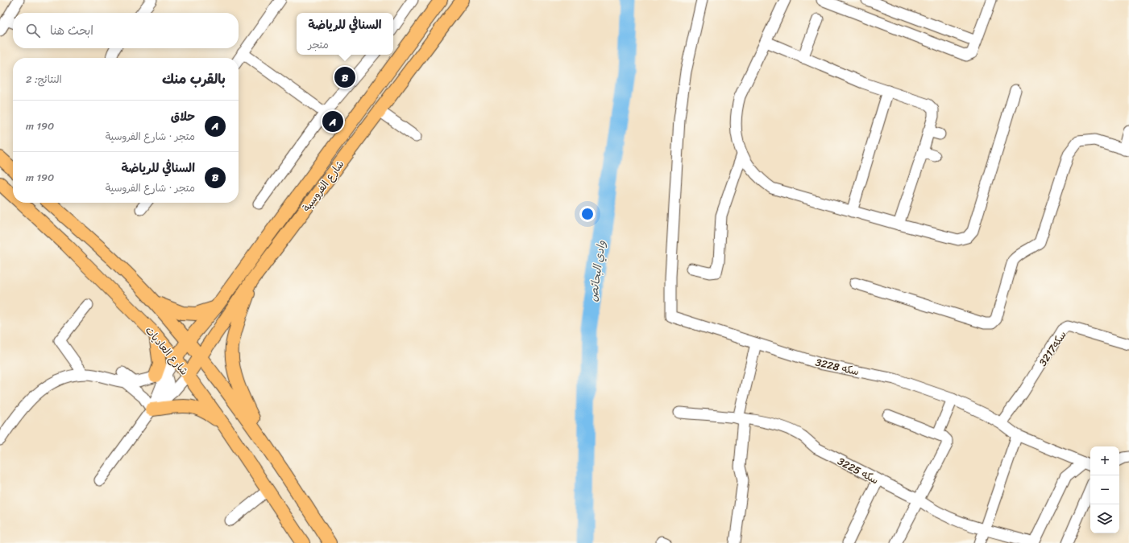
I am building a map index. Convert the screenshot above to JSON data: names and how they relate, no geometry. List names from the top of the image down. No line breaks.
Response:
{"streets":{"main road":["شارع الفروسية","شارع العاديات"],"street":["سكه3217","سكه 3228","سكه 3225"]},"crossings":[["شارع الفروسية","شارع العاديات"],["سكه3217","سكه 3228"]],"water":["وادي البحائص"],"page":{"popup":["السنافي للرياضة","متجر"],"search":"ابحث هنا","heading":["بالقرب منك","النتائج: 2"],"pins":["B","A"],"list":[{"mark":"A","name":"حلاق","note":"متجر · شارع الفروسية","value":"190 m"},{"mark":"B","name":"السنافي للرياضة","note":"متجر · شارع الفروسية","value":"190 m"}],"map_buttons":["+","−"]}}
